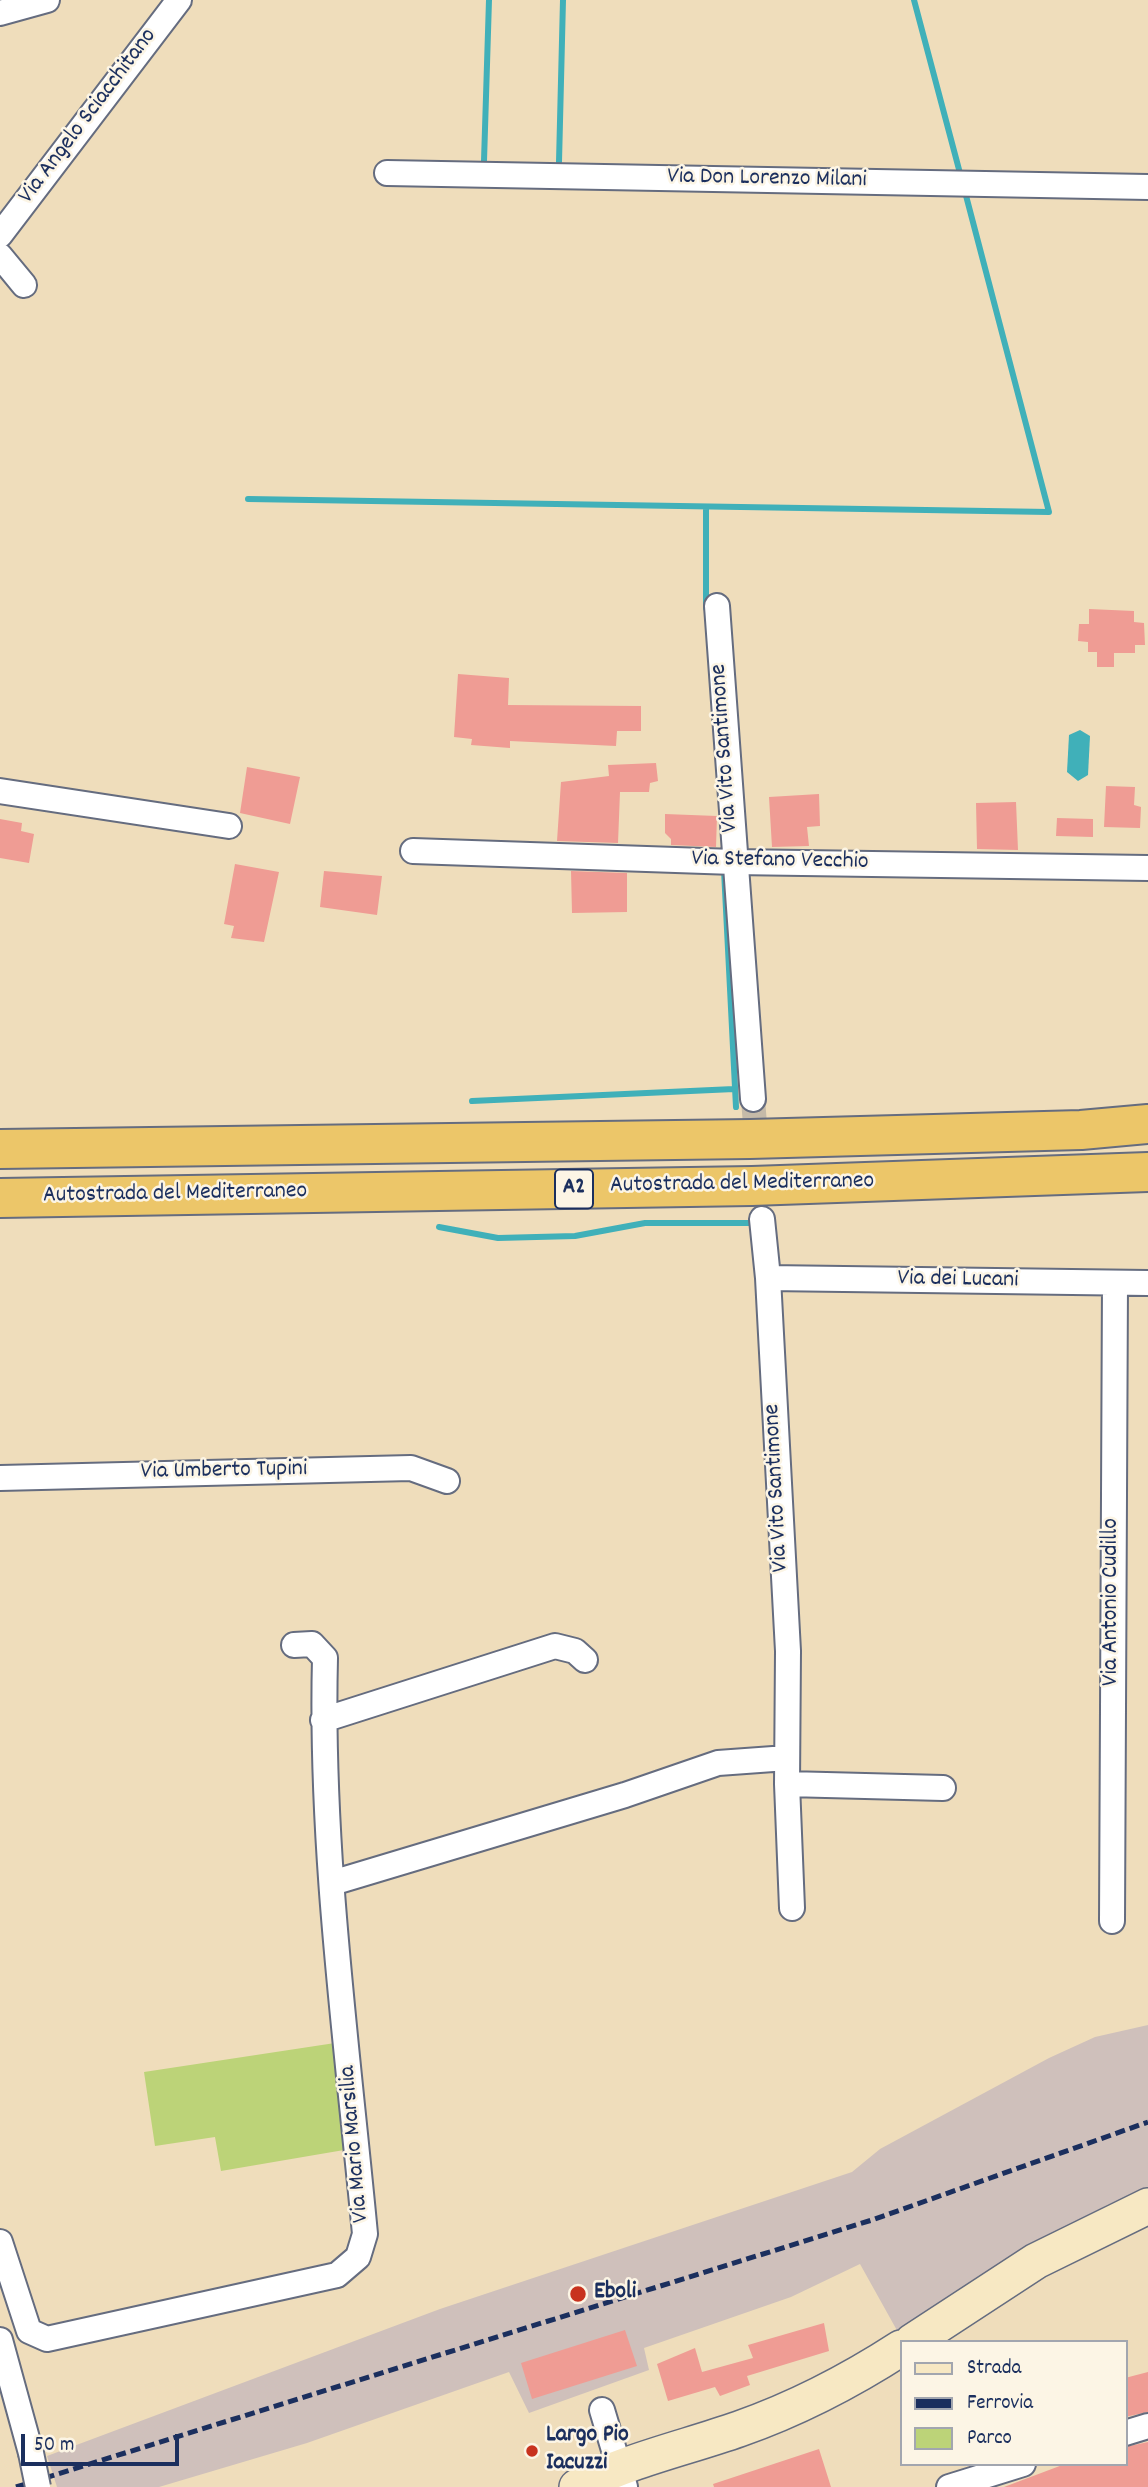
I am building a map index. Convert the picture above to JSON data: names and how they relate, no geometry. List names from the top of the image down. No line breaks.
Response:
{"streets":{"highway":["Autostrada del Mediterraneo","A2"],"street":["Via Angelo Sciacchitano","Via Don Lorenzo Milani","Via Vito Santimone","Via Stefano Vecchio","Via dei Lucani","Via Umberto Tupini","Via Antonio Cudillo","Via Mario Marsilia"]},"crossings":[["Via Vito Santimone","Via Stefano Vecchio"],["Via Vito Santimone","Via dei Lucani"],["Via dei Lucani","Via Antonio Cudillo"]],"places":["Eboli","Largo Pio Iacuzzi"],"legend":["Strada","Ferrovia","Parco"],"scale_bar":"50 m"}
